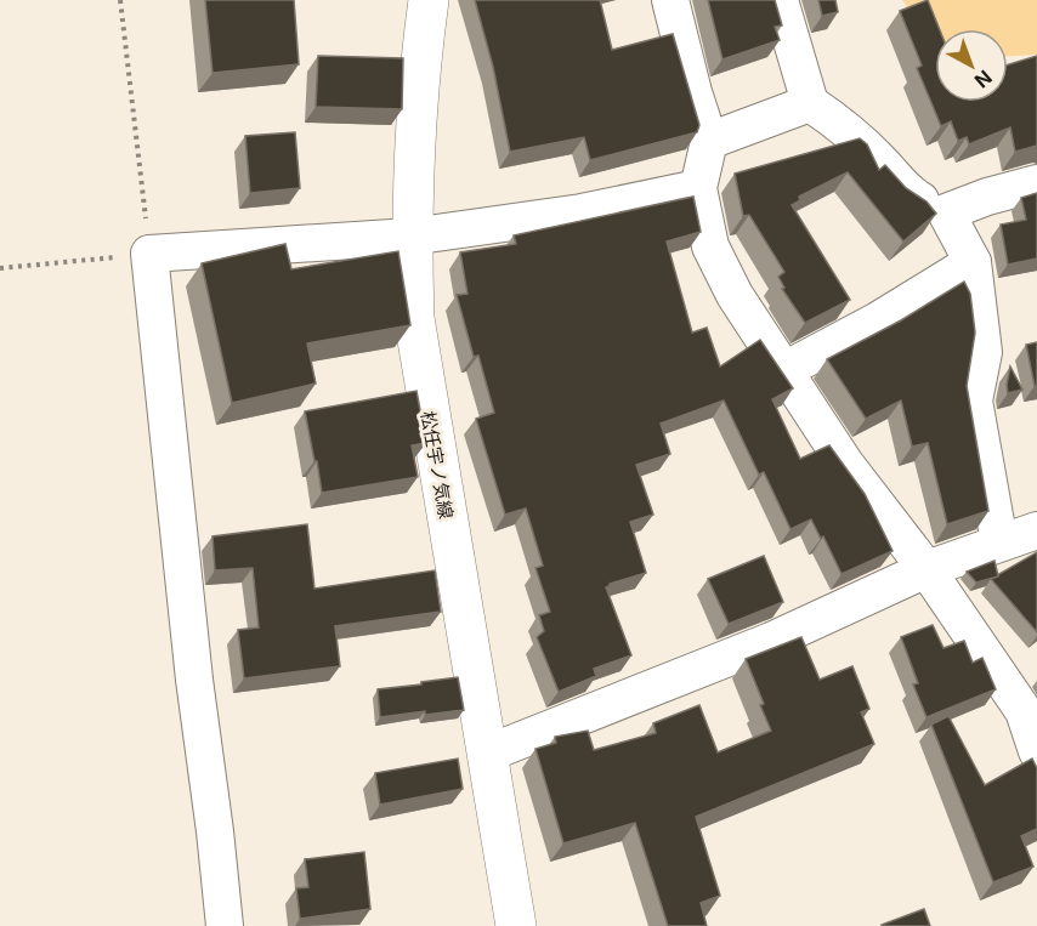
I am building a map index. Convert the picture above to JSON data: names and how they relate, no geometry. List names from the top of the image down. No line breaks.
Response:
{"streets":{"main road":["松任宇ノ気線"]},"north":"bottom right"}
